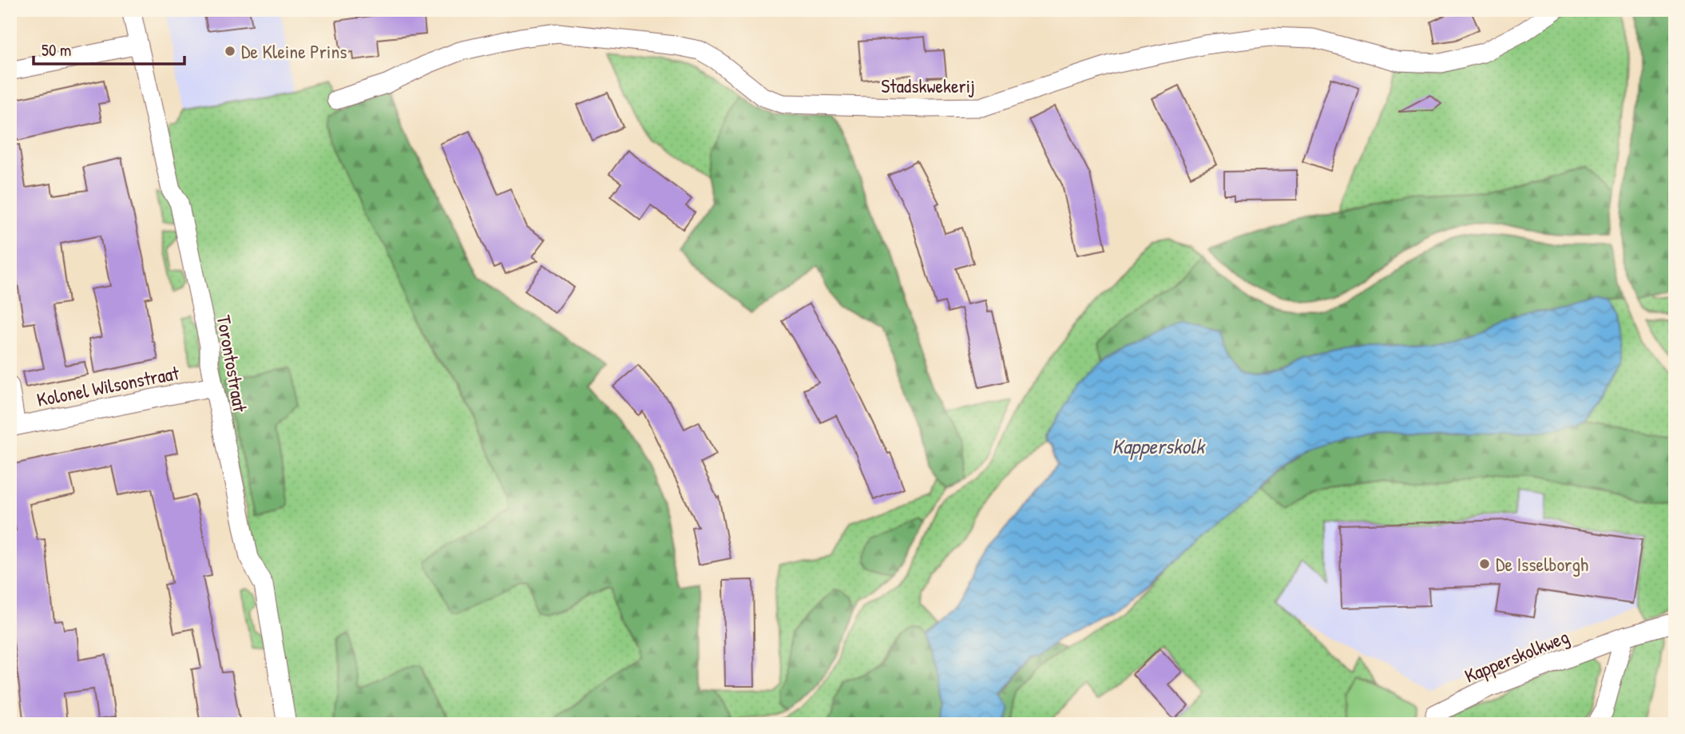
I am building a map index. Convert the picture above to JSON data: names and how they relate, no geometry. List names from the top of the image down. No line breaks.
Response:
{"streets":{"street":["Stadskwekerij","Torontostraat","Kolonel Wilsonstraat","Kapperskolkweg"]},"crossings":[["Torontostraat","Kolonel Wilsonstraat"]],"water":["Kapperskolk"],"places":["De Kleine Prins","De Isselborgh"],"scale_bar":"50 m"}
